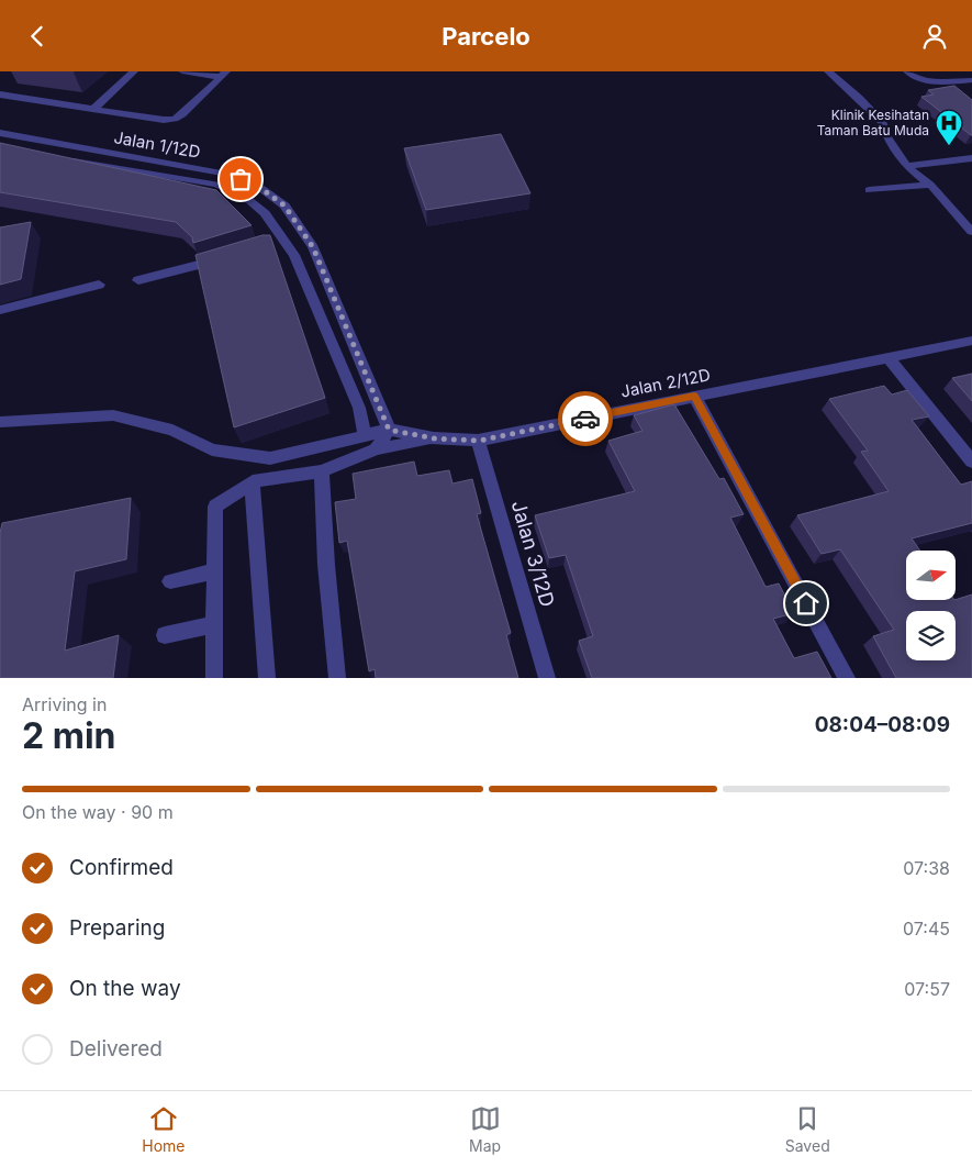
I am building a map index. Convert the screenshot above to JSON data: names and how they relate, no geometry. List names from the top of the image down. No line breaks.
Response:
{"streets":{"street":["Jalan 1/12D","Jalan 2/12D","Jalan 3/12D"]},"crossings":[["Jalan 1/12D","Jalan 2/12D"],["Jalan 2/12D","Jalan 3/12D"]],"places":{"hospital":["Klinik Kesihatan Taman Batu Muda"]},"north":"right","page":{"header":"Parcelo","heading":["2 min","Arriving in","08:04–08:09"],"bar":"On the way · 90 m","list":[["Confirmed","07:38"],["Preparing","07:45"],["On the way","07:57"],"Delivered"],"tabs":["Home","Map","Saved"]}}
